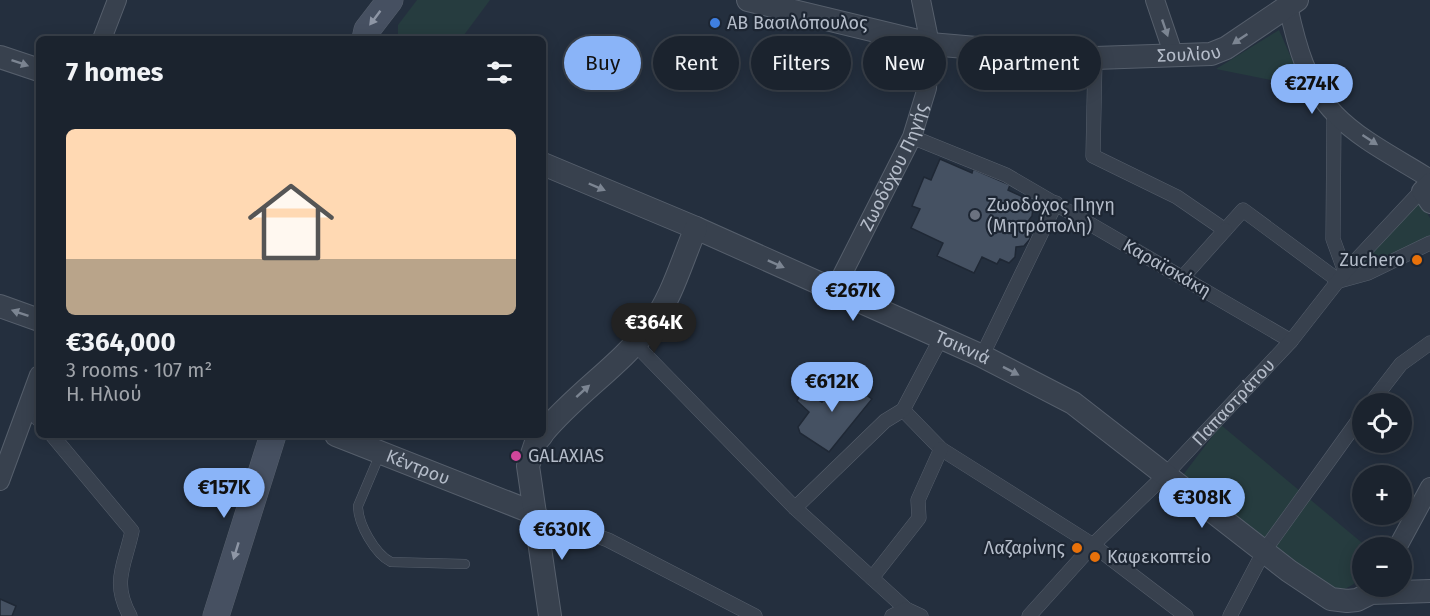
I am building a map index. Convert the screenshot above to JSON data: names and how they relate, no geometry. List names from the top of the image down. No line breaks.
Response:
{"streets":{"street":["Σουλίου","Ζωοδόχου Πηγής","Καραϊσκάκη","Τσικνιά","Παπαστράτου","Κέντρου"]},"crossings":[["Ζωοδόχου Πηγής","Καραϊσκάκη"],["Ζωοδόχου Πηγής","Τσικνιά"],["Καραϊσκάκη","Παπαστράτου"],["Τσικνιά","Παπαστράτου"]],"one_way":["Σουλίου"],"places":["ΑΒ Βασιλόπουλος","Ζωοδόχος Πηγη (Μητρόπολη)","Zuchero","GALAXIAS","Λαζαρίνης","Καφεκοπτείο"],"page":{"chip":["Buy","Rent","Filters","New","Apartment"],"heading":"7 homes","price":["€274K","€267K","€364K","€612K","€157K","€308K","€630K"],"list":[{"name":"€364,000","note":"3 rooms · 107 m² · Η. Ηλιού"}],"map_buttons":["+","−"]}}
